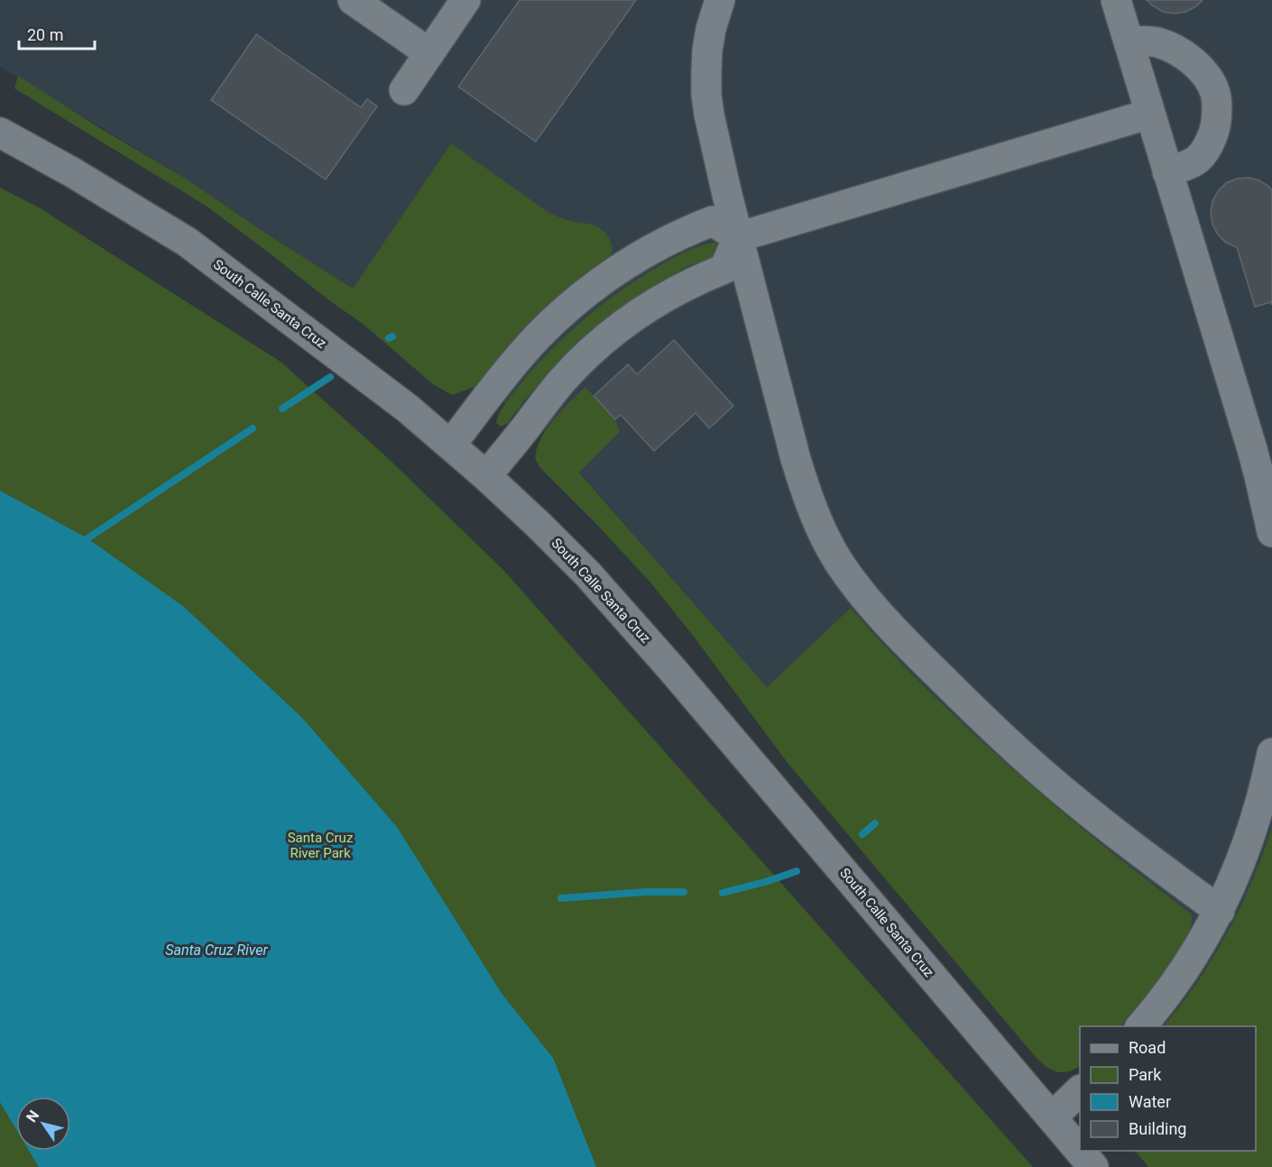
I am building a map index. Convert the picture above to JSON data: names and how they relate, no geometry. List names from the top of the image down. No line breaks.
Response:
{"streets":{"street":["South Calle Santa Cruz"]},"water":["Santa Cruz River"],"parks":["Santa Cruz River Park"],"legend":["Road","Park","Water","Building"],"scale_bar":"20 m","north":"top left"}
